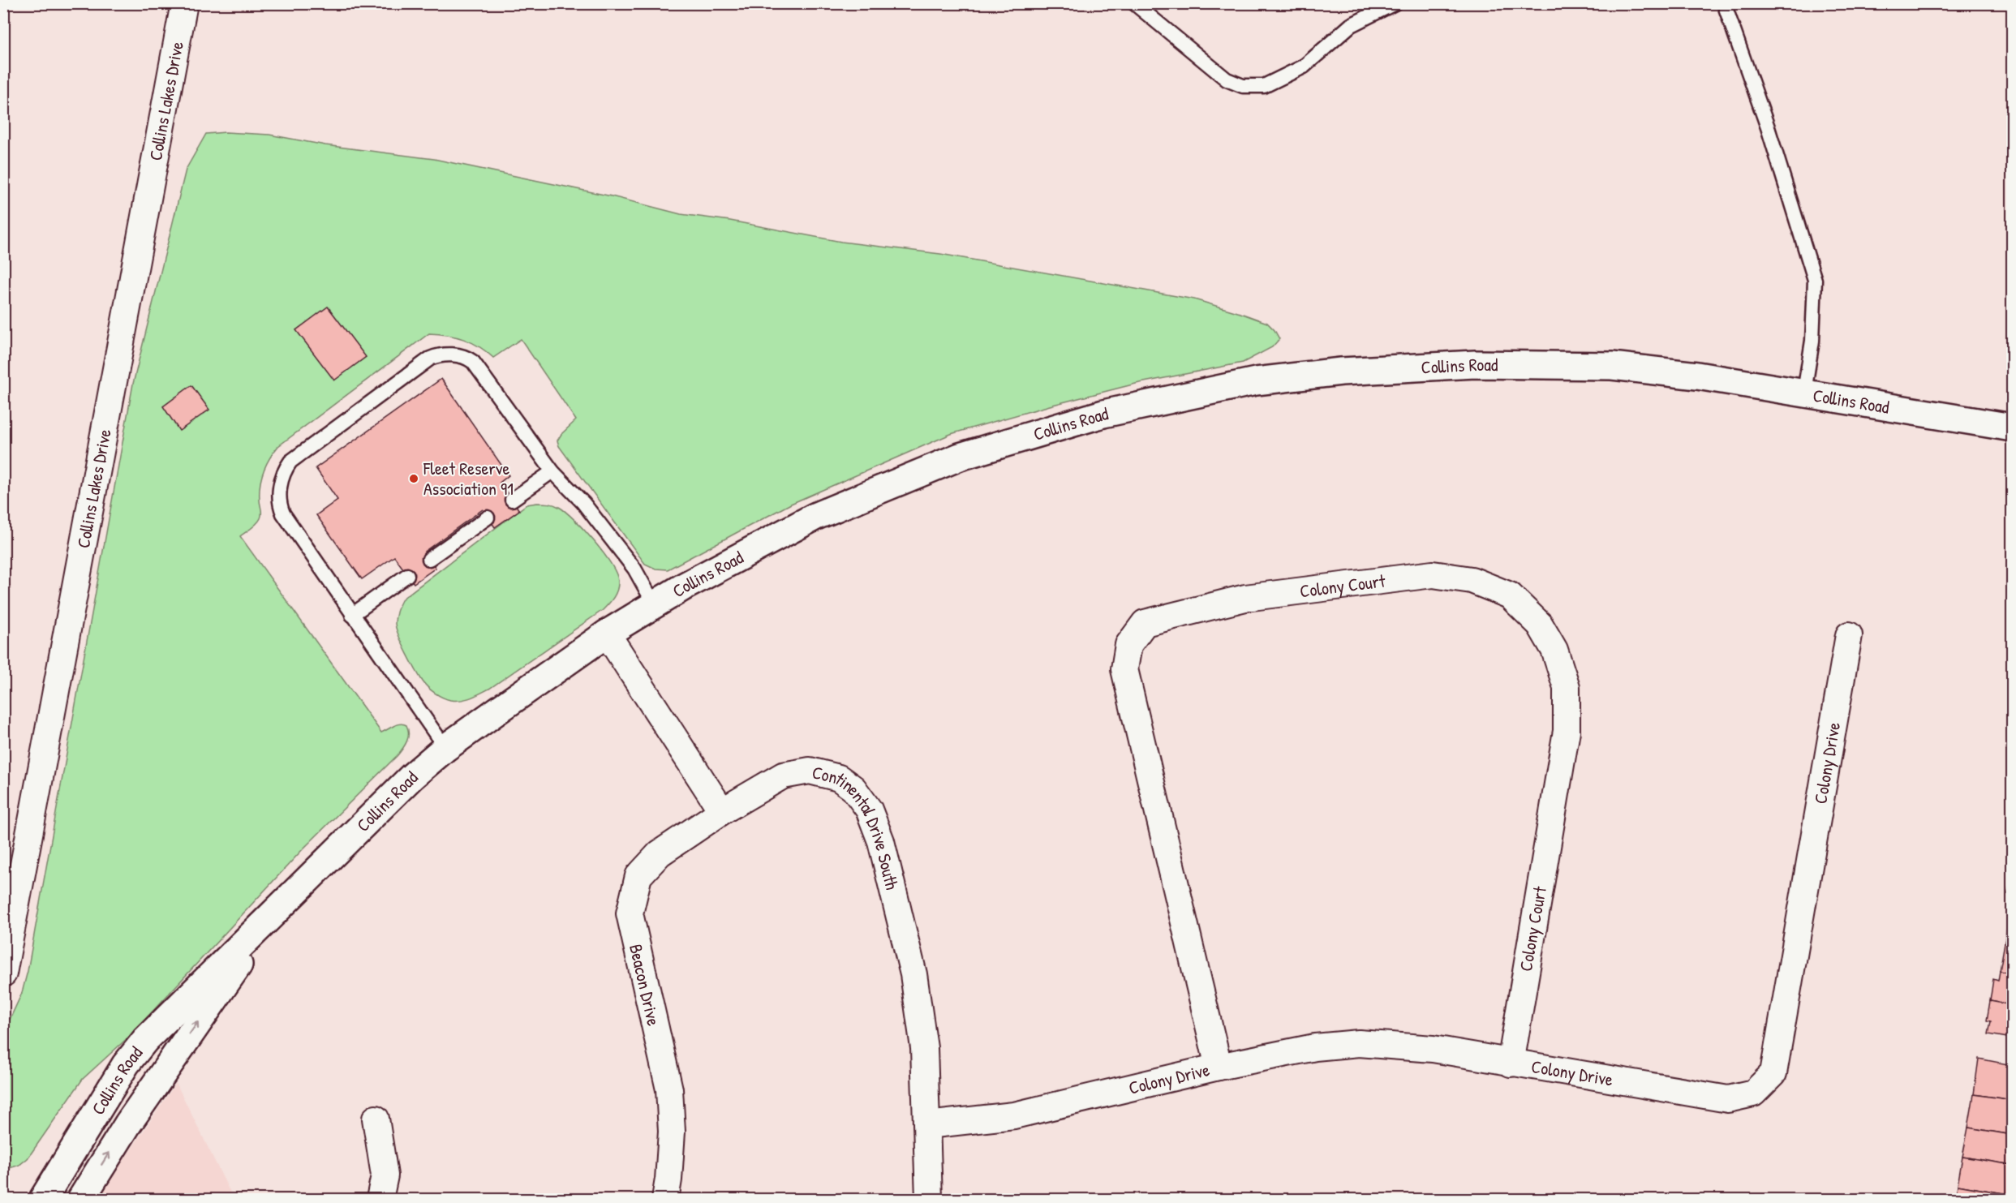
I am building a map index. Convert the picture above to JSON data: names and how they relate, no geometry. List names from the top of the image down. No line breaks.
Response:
{"streets":{"street":["Collins Lakes Drive","Collins Road","Colony Court","Colony Drive","Continental Drive South","Beacon Drive"]},"crossings":[["Colony Court","Colony Drive"],["Colony Drive","Continental Drive South"],["Continental Drive South","Beacon Drive"]],"places":["Fleet Reserve Association 91"]}
